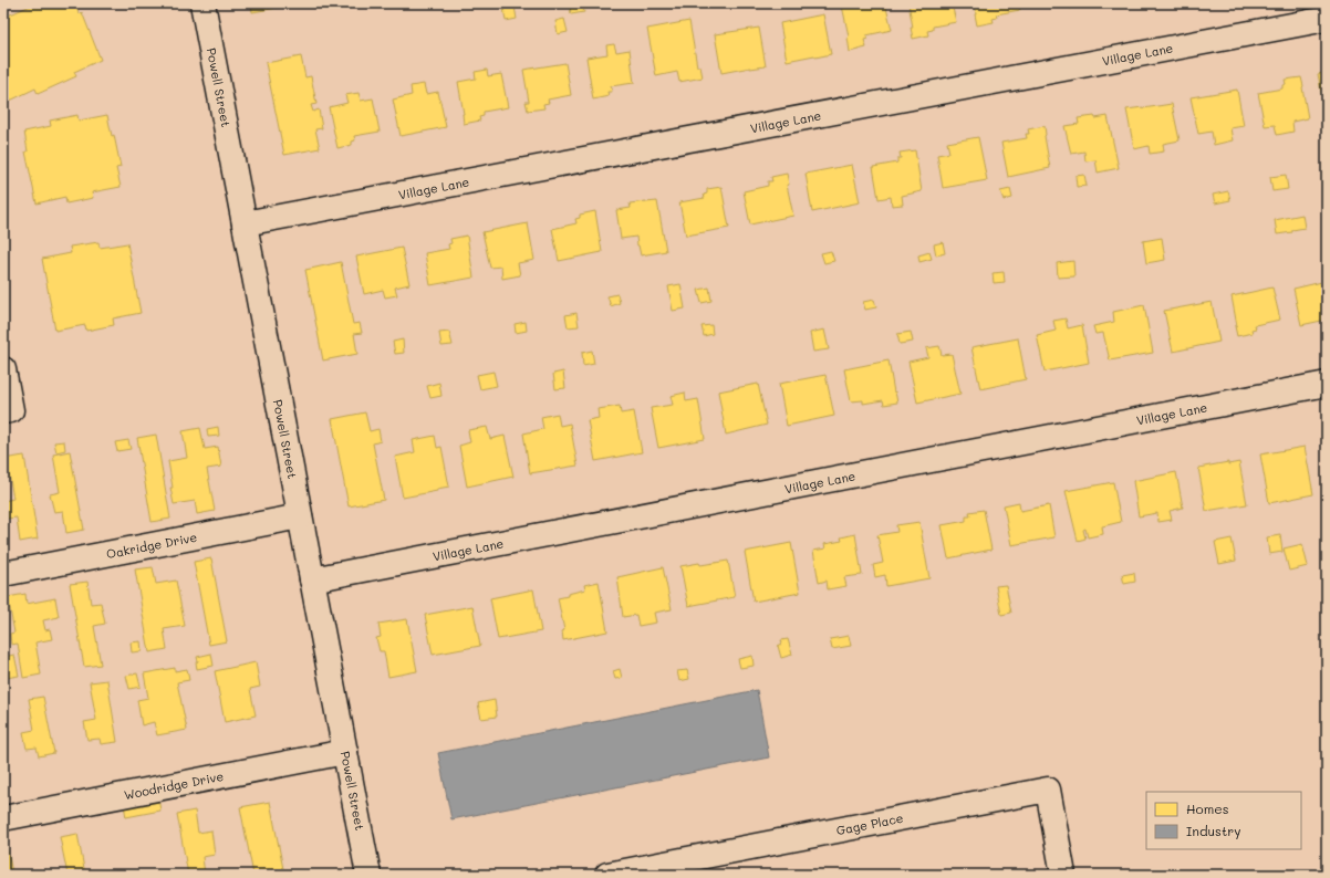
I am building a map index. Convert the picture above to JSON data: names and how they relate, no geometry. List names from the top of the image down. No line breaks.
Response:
{"streets":{"street":["Village Lane","Powell Street","Oakridge Drive","Woodridge Drive","Gage Place"]},"crossings":[["Village Lane","Powell Street"],["Powell Street","Oakridge Drive"],["Powell Street","Woodridge Drive"]],"legend":["Homes","Industry"]}
